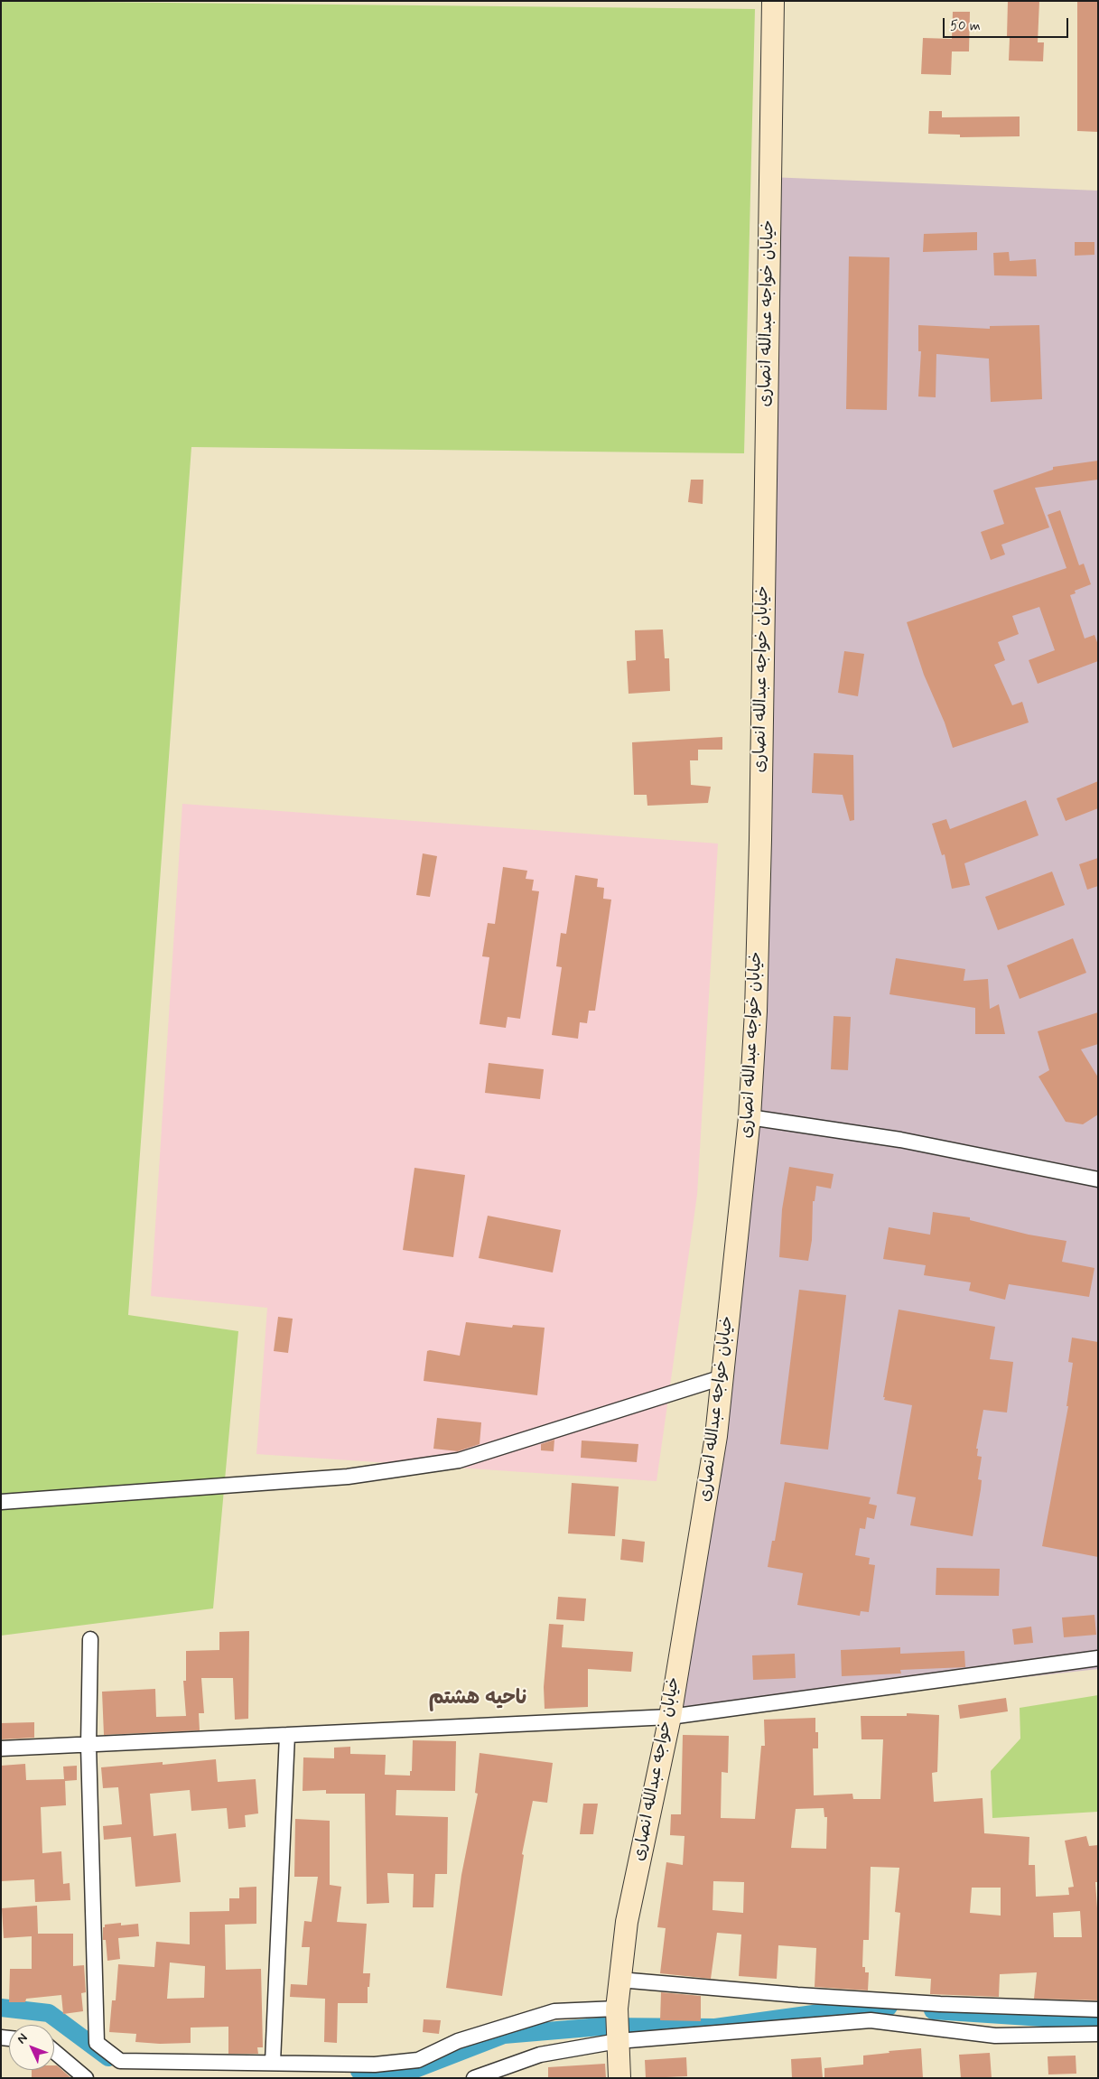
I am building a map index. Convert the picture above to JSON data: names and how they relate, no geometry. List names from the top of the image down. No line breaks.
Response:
{"streets":{"street":["خیابان خواجه عبدالله انصاری"]},"districts":["ناحیه هشتم"],"scale_bar":"50 m","north":"top left"}
